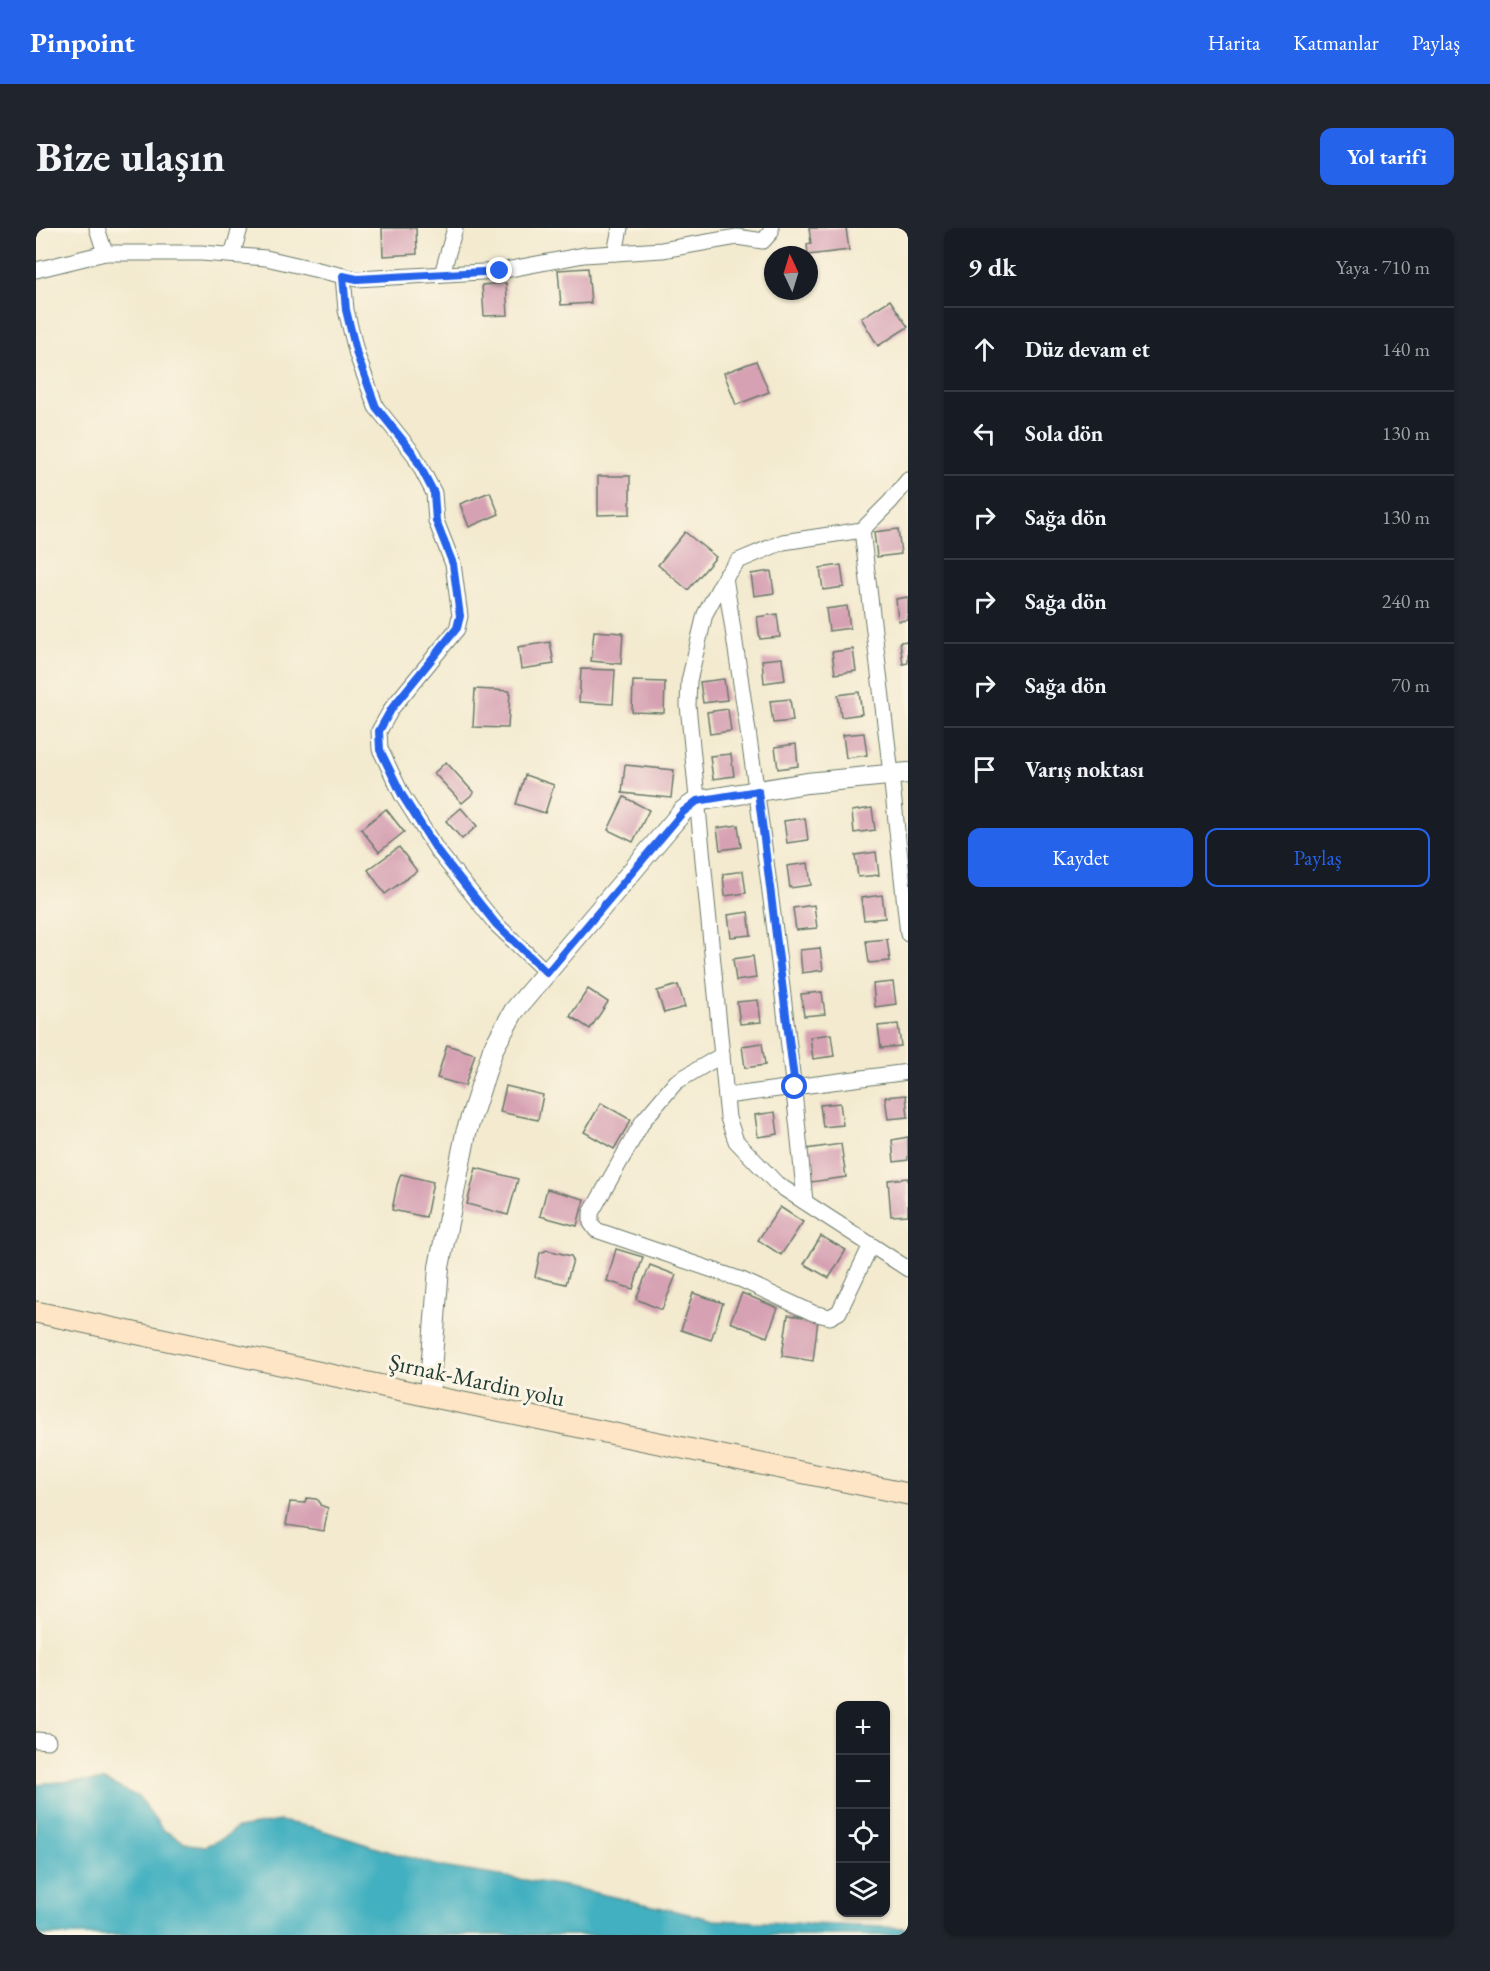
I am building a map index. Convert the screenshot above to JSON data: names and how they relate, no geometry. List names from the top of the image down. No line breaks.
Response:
{"streets":{"main road":["Şırnak-Mardin yolu"]},"north":"top","page":{"header":"Pinpoint","nav":["Harita","Katmanlar","Paylaş"],"buttons":["Yol tarifi",["Kaydet","Paylaş"]],"title":"Bize ulaşın","heading":["9 dk","Yaya · 710 m"],"list":[["Düz devam et","140 m"],["Sola dön","130 m"],["Sağa dön","130 m"],["Sağa dön","240 m"],["Sağa dön","70 m"],"Varış noktası"],"map_buttons":["+","−"]}}
